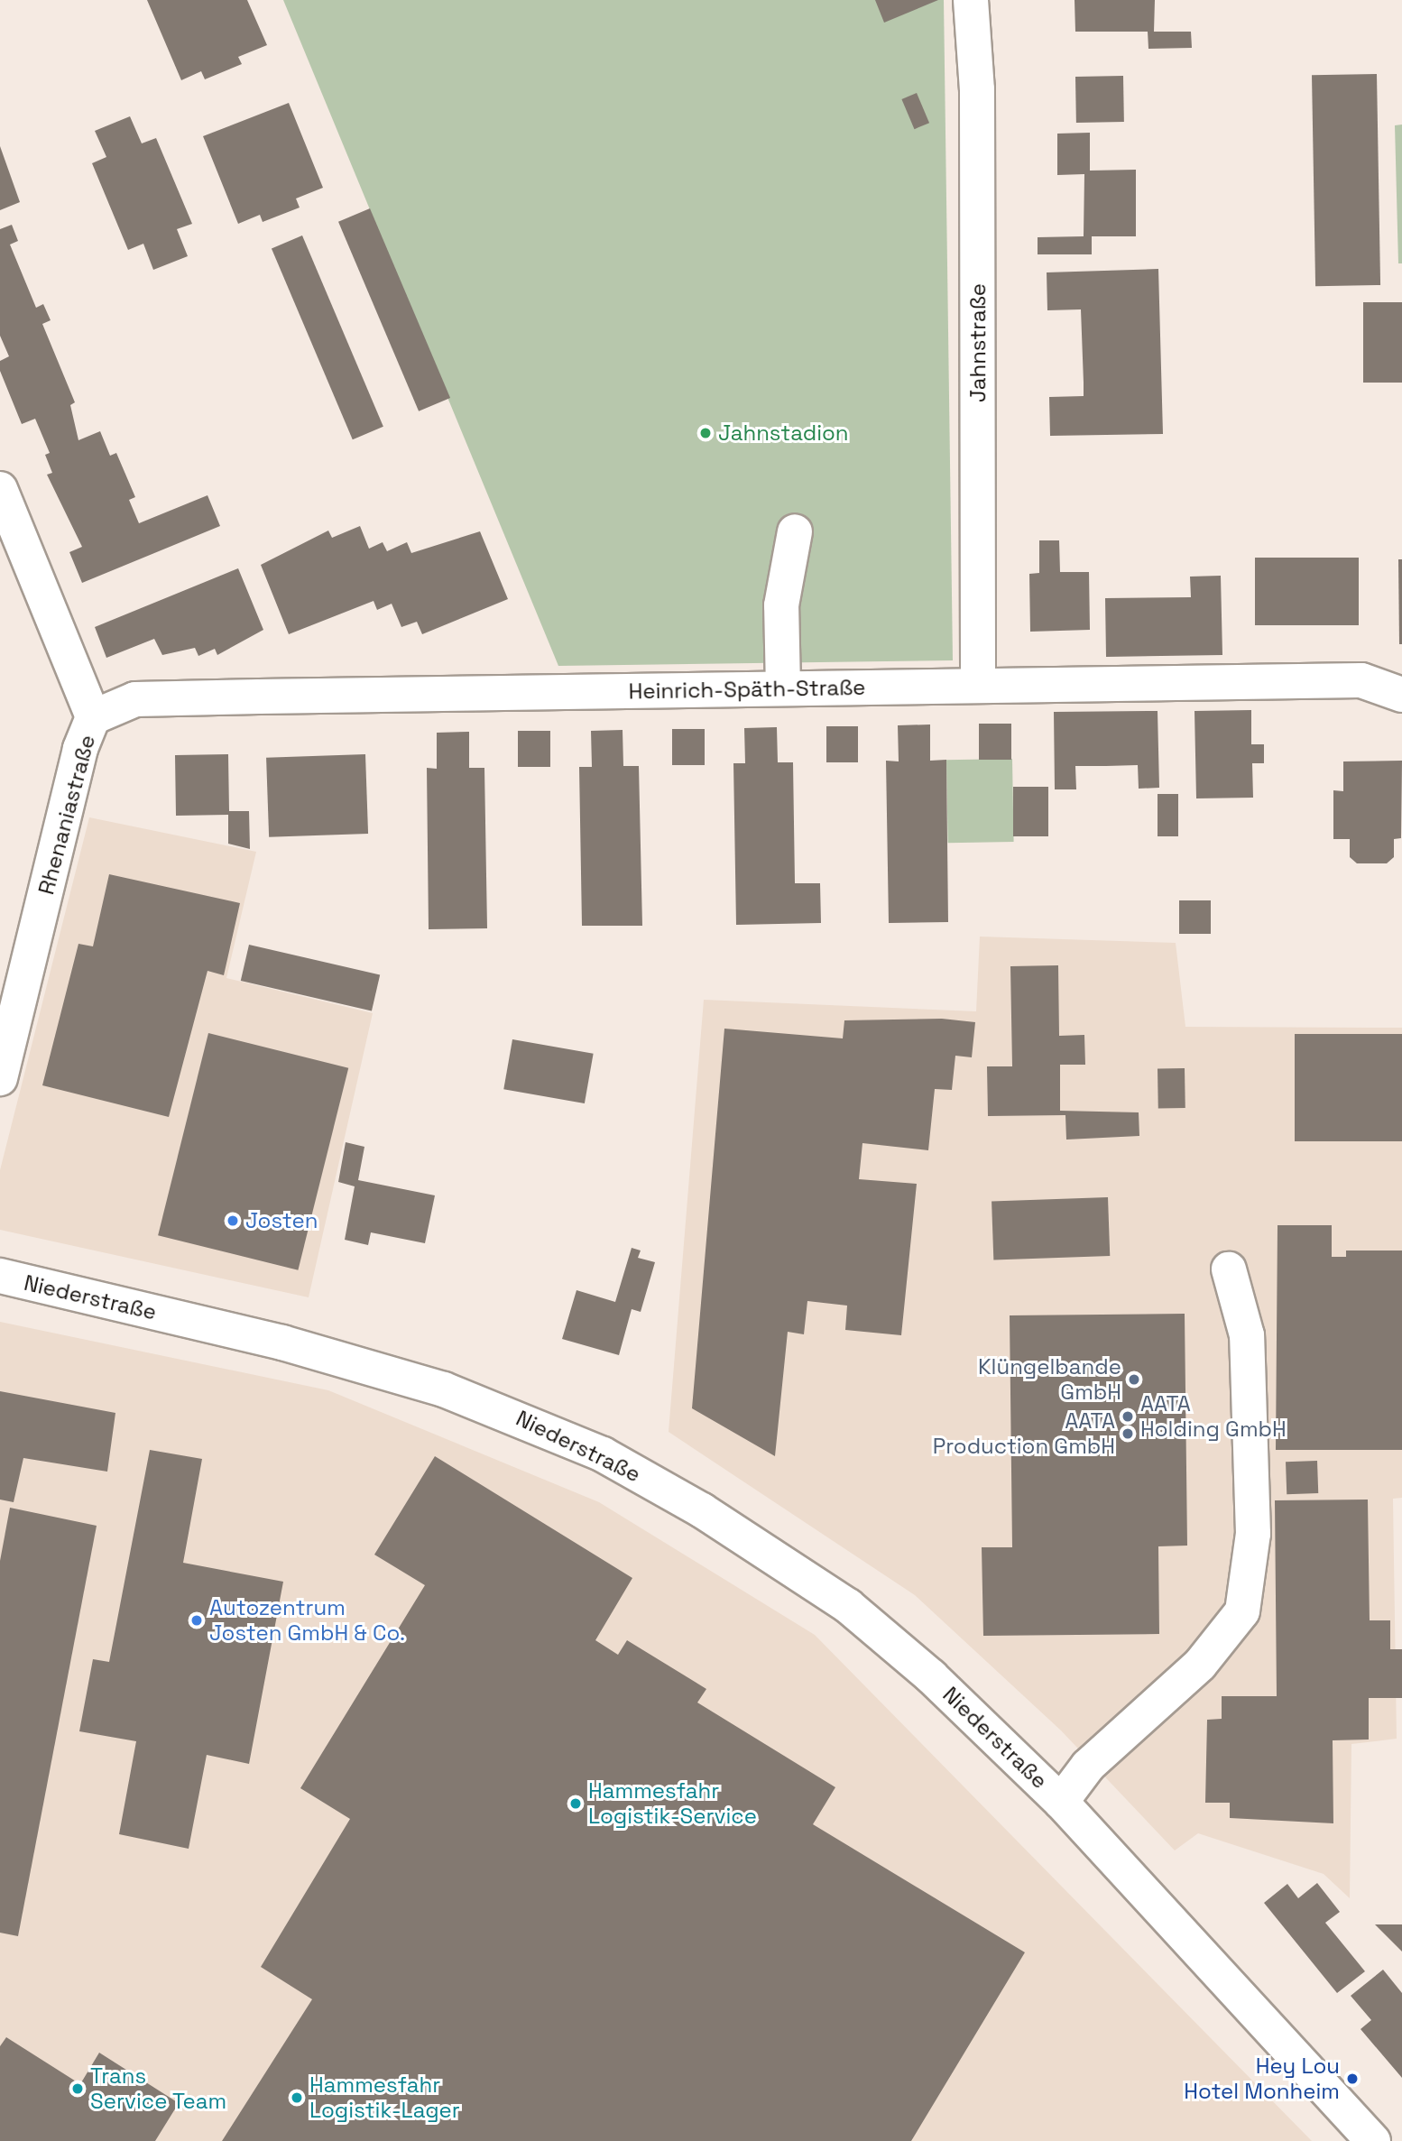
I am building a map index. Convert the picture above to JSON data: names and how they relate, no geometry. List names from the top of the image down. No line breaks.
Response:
{"streets":{"street":["Jahnstraße","Heinrich-Späth-Straße","Rhenaniastraße","Niederstraße"]},"crossings":[["Jahnstraße","Heinrich-Späth-Straße"],["Heinrich-Späth-Straße","Rhenaniastraße"]],"places":["Jahnstadion","Josten","Klüngelbande GmbH","AATA Holding GmbH","AATA Production GmbH","Autozentrum Josten GmbH & Co.","Hammesfahr Logistik-Service","Hey Lou Hotel Monheim","Trans Service Team","Hammesfahr Logistik-Lager"]}
